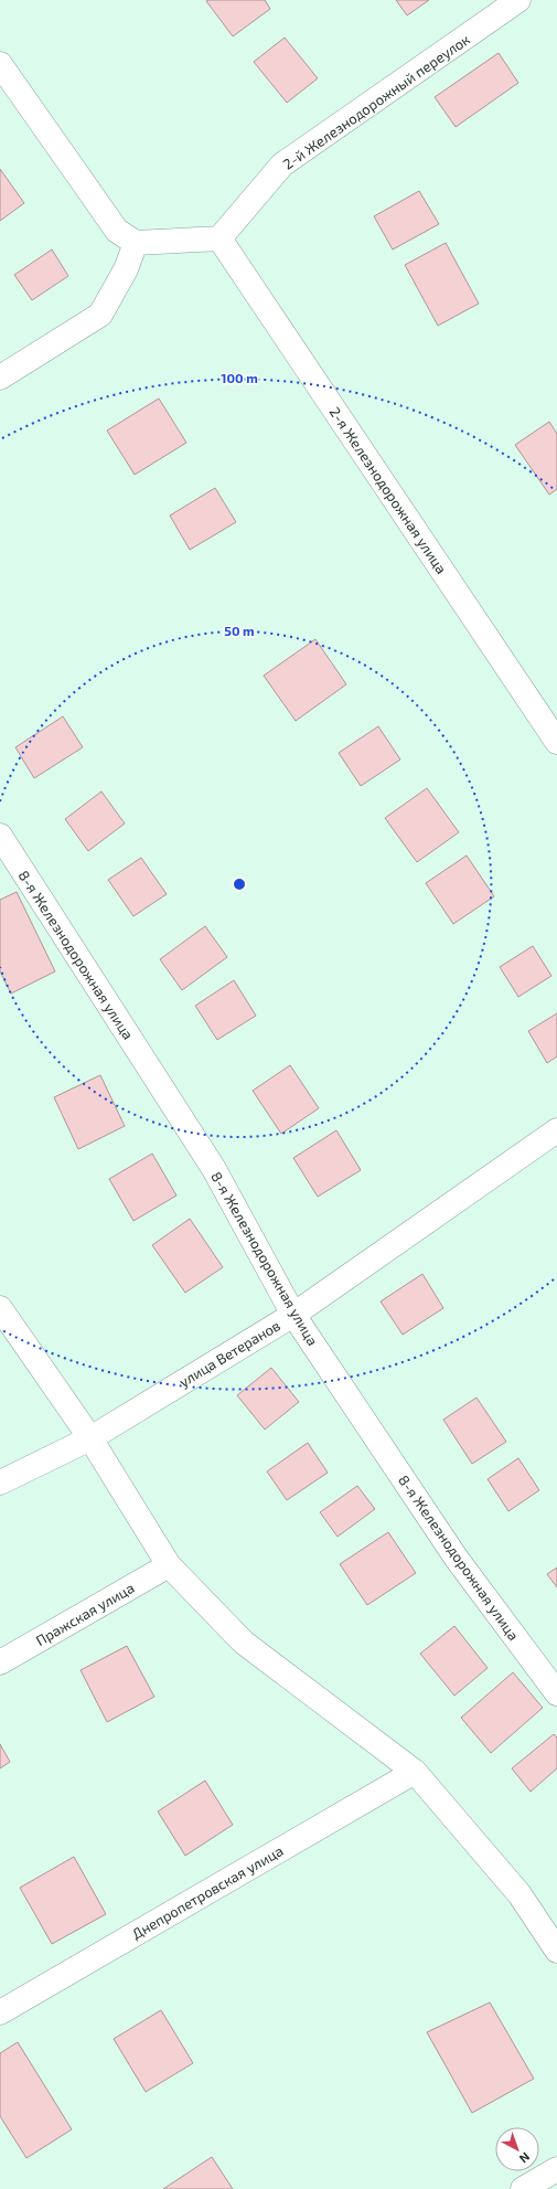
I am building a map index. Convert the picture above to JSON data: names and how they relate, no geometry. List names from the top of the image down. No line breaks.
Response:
{"streets":{"street":["2-й Железнодорожный переулок","2-я Железнодорожная улица","8-я Железнодорожная улица","улица Ветеранов","Пражская улица","Днепропетровская улица"]},"crossings":[["2-й Железнодорожный переулок","2-я Железнодорожная улица"],["8-я Железнодорожная улица","улица Ветеранов"]],"north":"bottom right","rings":["100 m","50 m"]}
